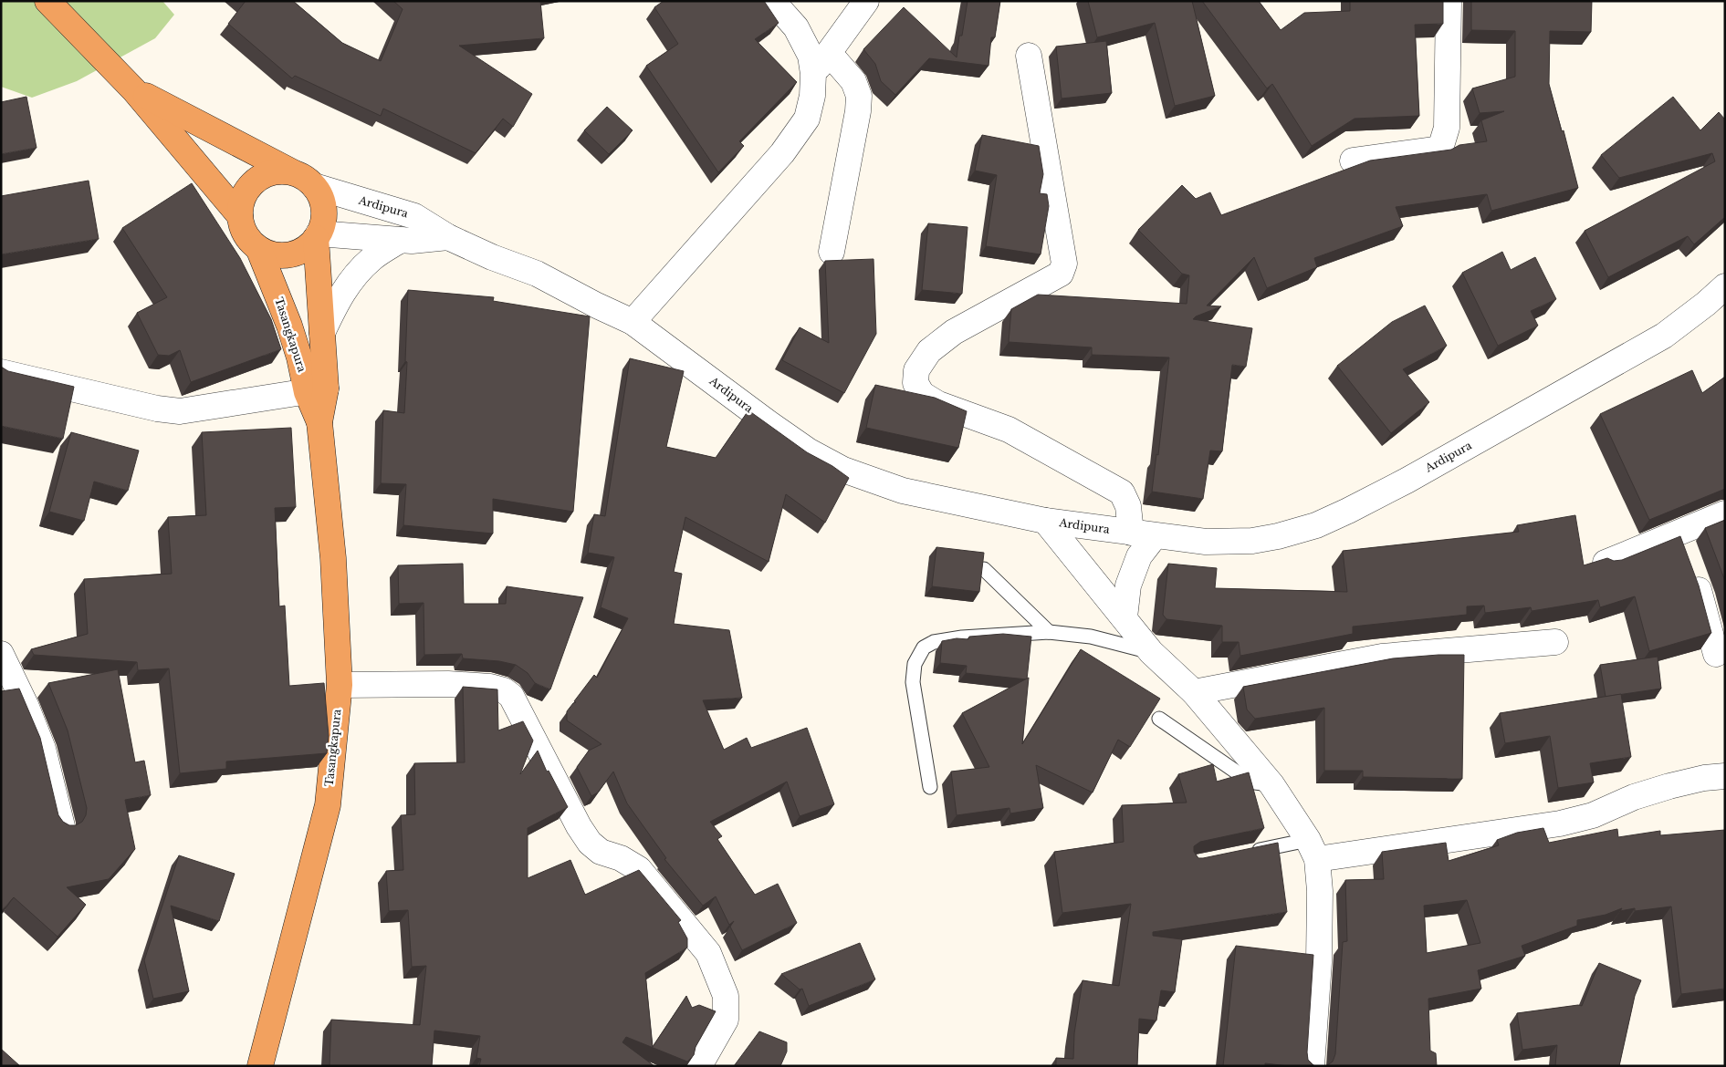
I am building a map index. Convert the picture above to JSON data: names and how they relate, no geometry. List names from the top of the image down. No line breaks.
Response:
{"streets":{"highway":["Tasangkapura"],"street":["Ardipura"]},"crossings":[["Ardipura","Tasangkapura"]]}
